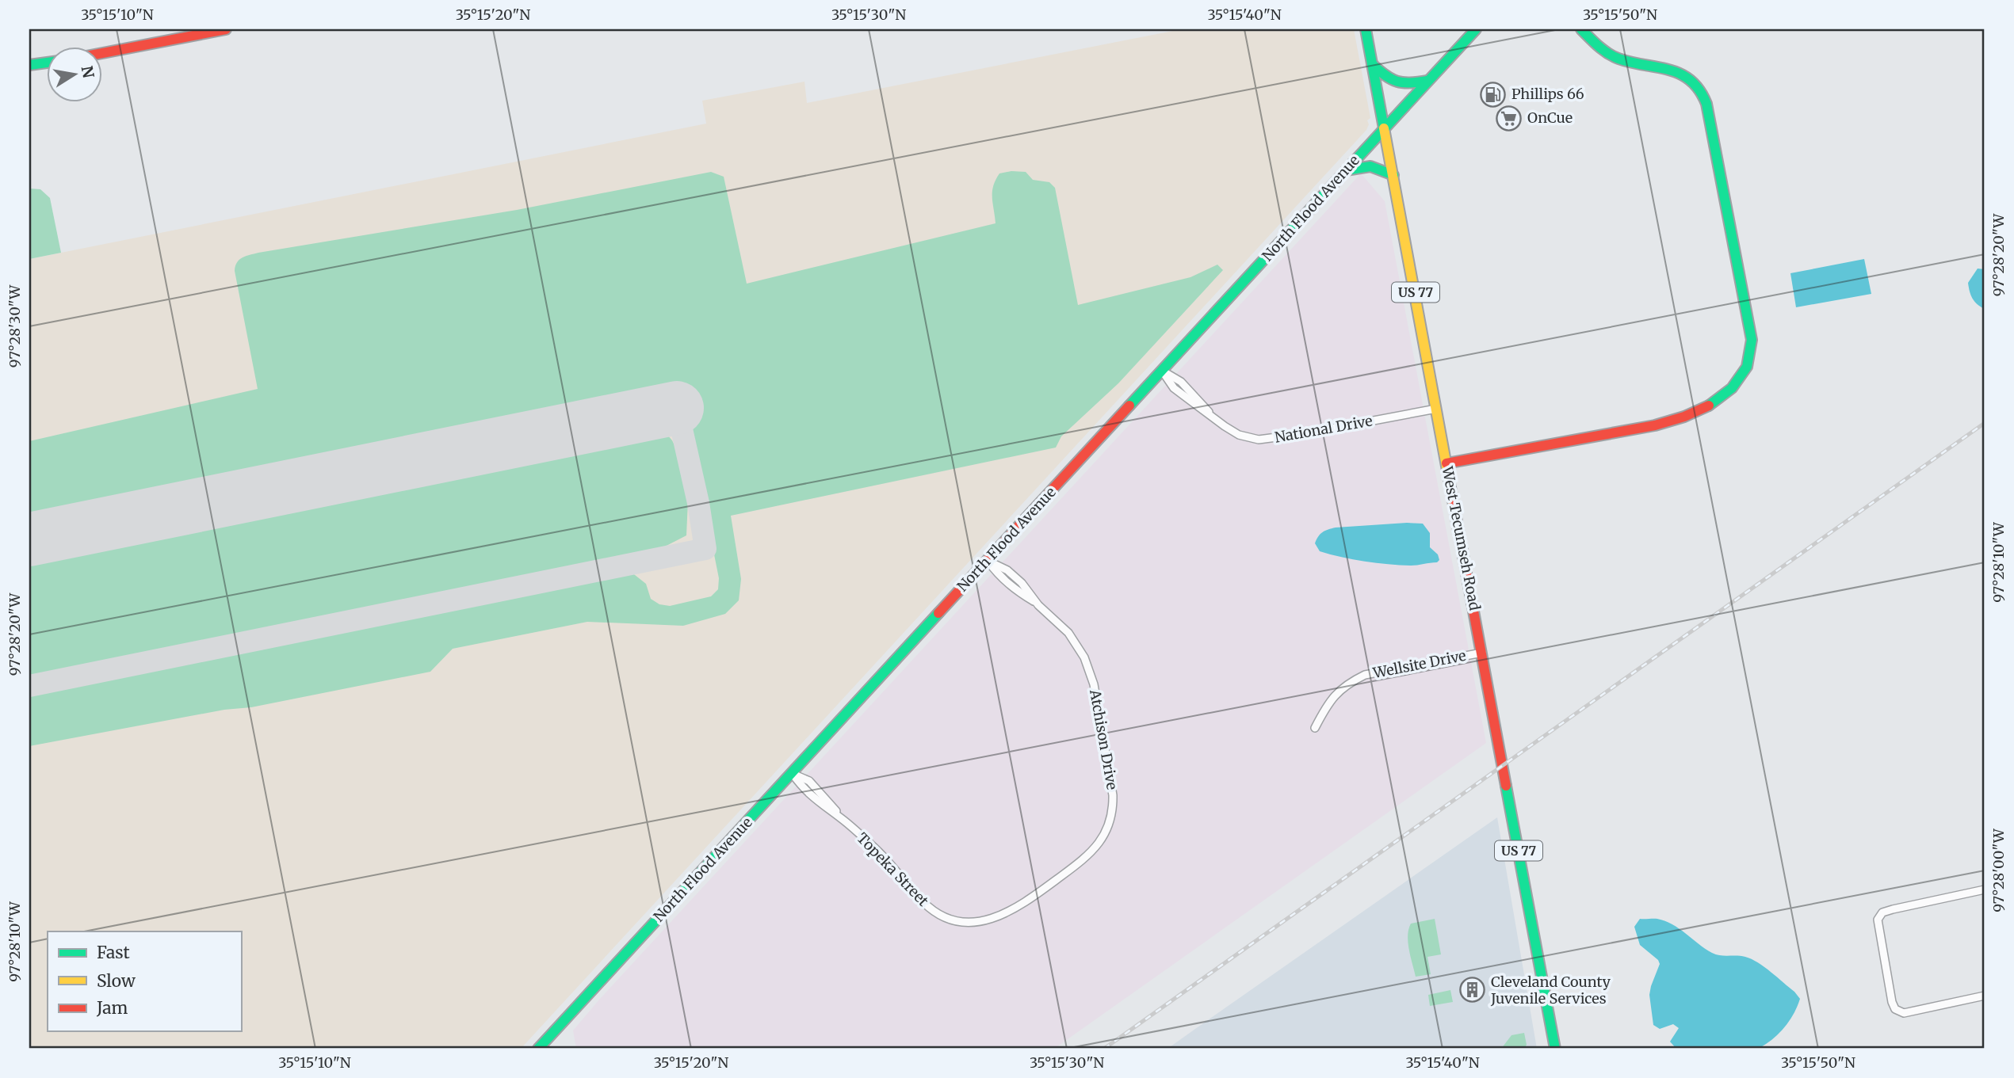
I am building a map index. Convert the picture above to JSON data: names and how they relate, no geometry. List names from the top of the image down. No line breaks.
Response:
{"streets":{"main road":["North Flood Avenue","US 77","West Tecumseh Road"],"street":["National Drive","Wellsite Drive","Atchison Drive","Topeka Street"]},"crossings":[["North Flood Avenue","National Drive"],["North Flood Avenue","West Tecumseh Road"],["North Flood Avenue","Atchison Drive"],["North Flood Avenue","Topeka Street"],["National Drive","West Tecumseh Road"],["West Tecumseh Road","Wellsite Drive"],["Atchison Drive","Topeka Street"]],"places":{"fuel station":["Phillips 66"],"supermarket":["OnCue"],"building":["Cleveland County Juvenile Services"]},"legend":["Fast","Slow","Jam"],"north":"right","coordinates":["35°15'10\"N","35°15'20\"N","35°15'30\"N","35°15'40\"N","35°15'50\"N","97°28'20\"W","97°28'30\"W","97°28'10\"W","97°28'00\"W"]}
